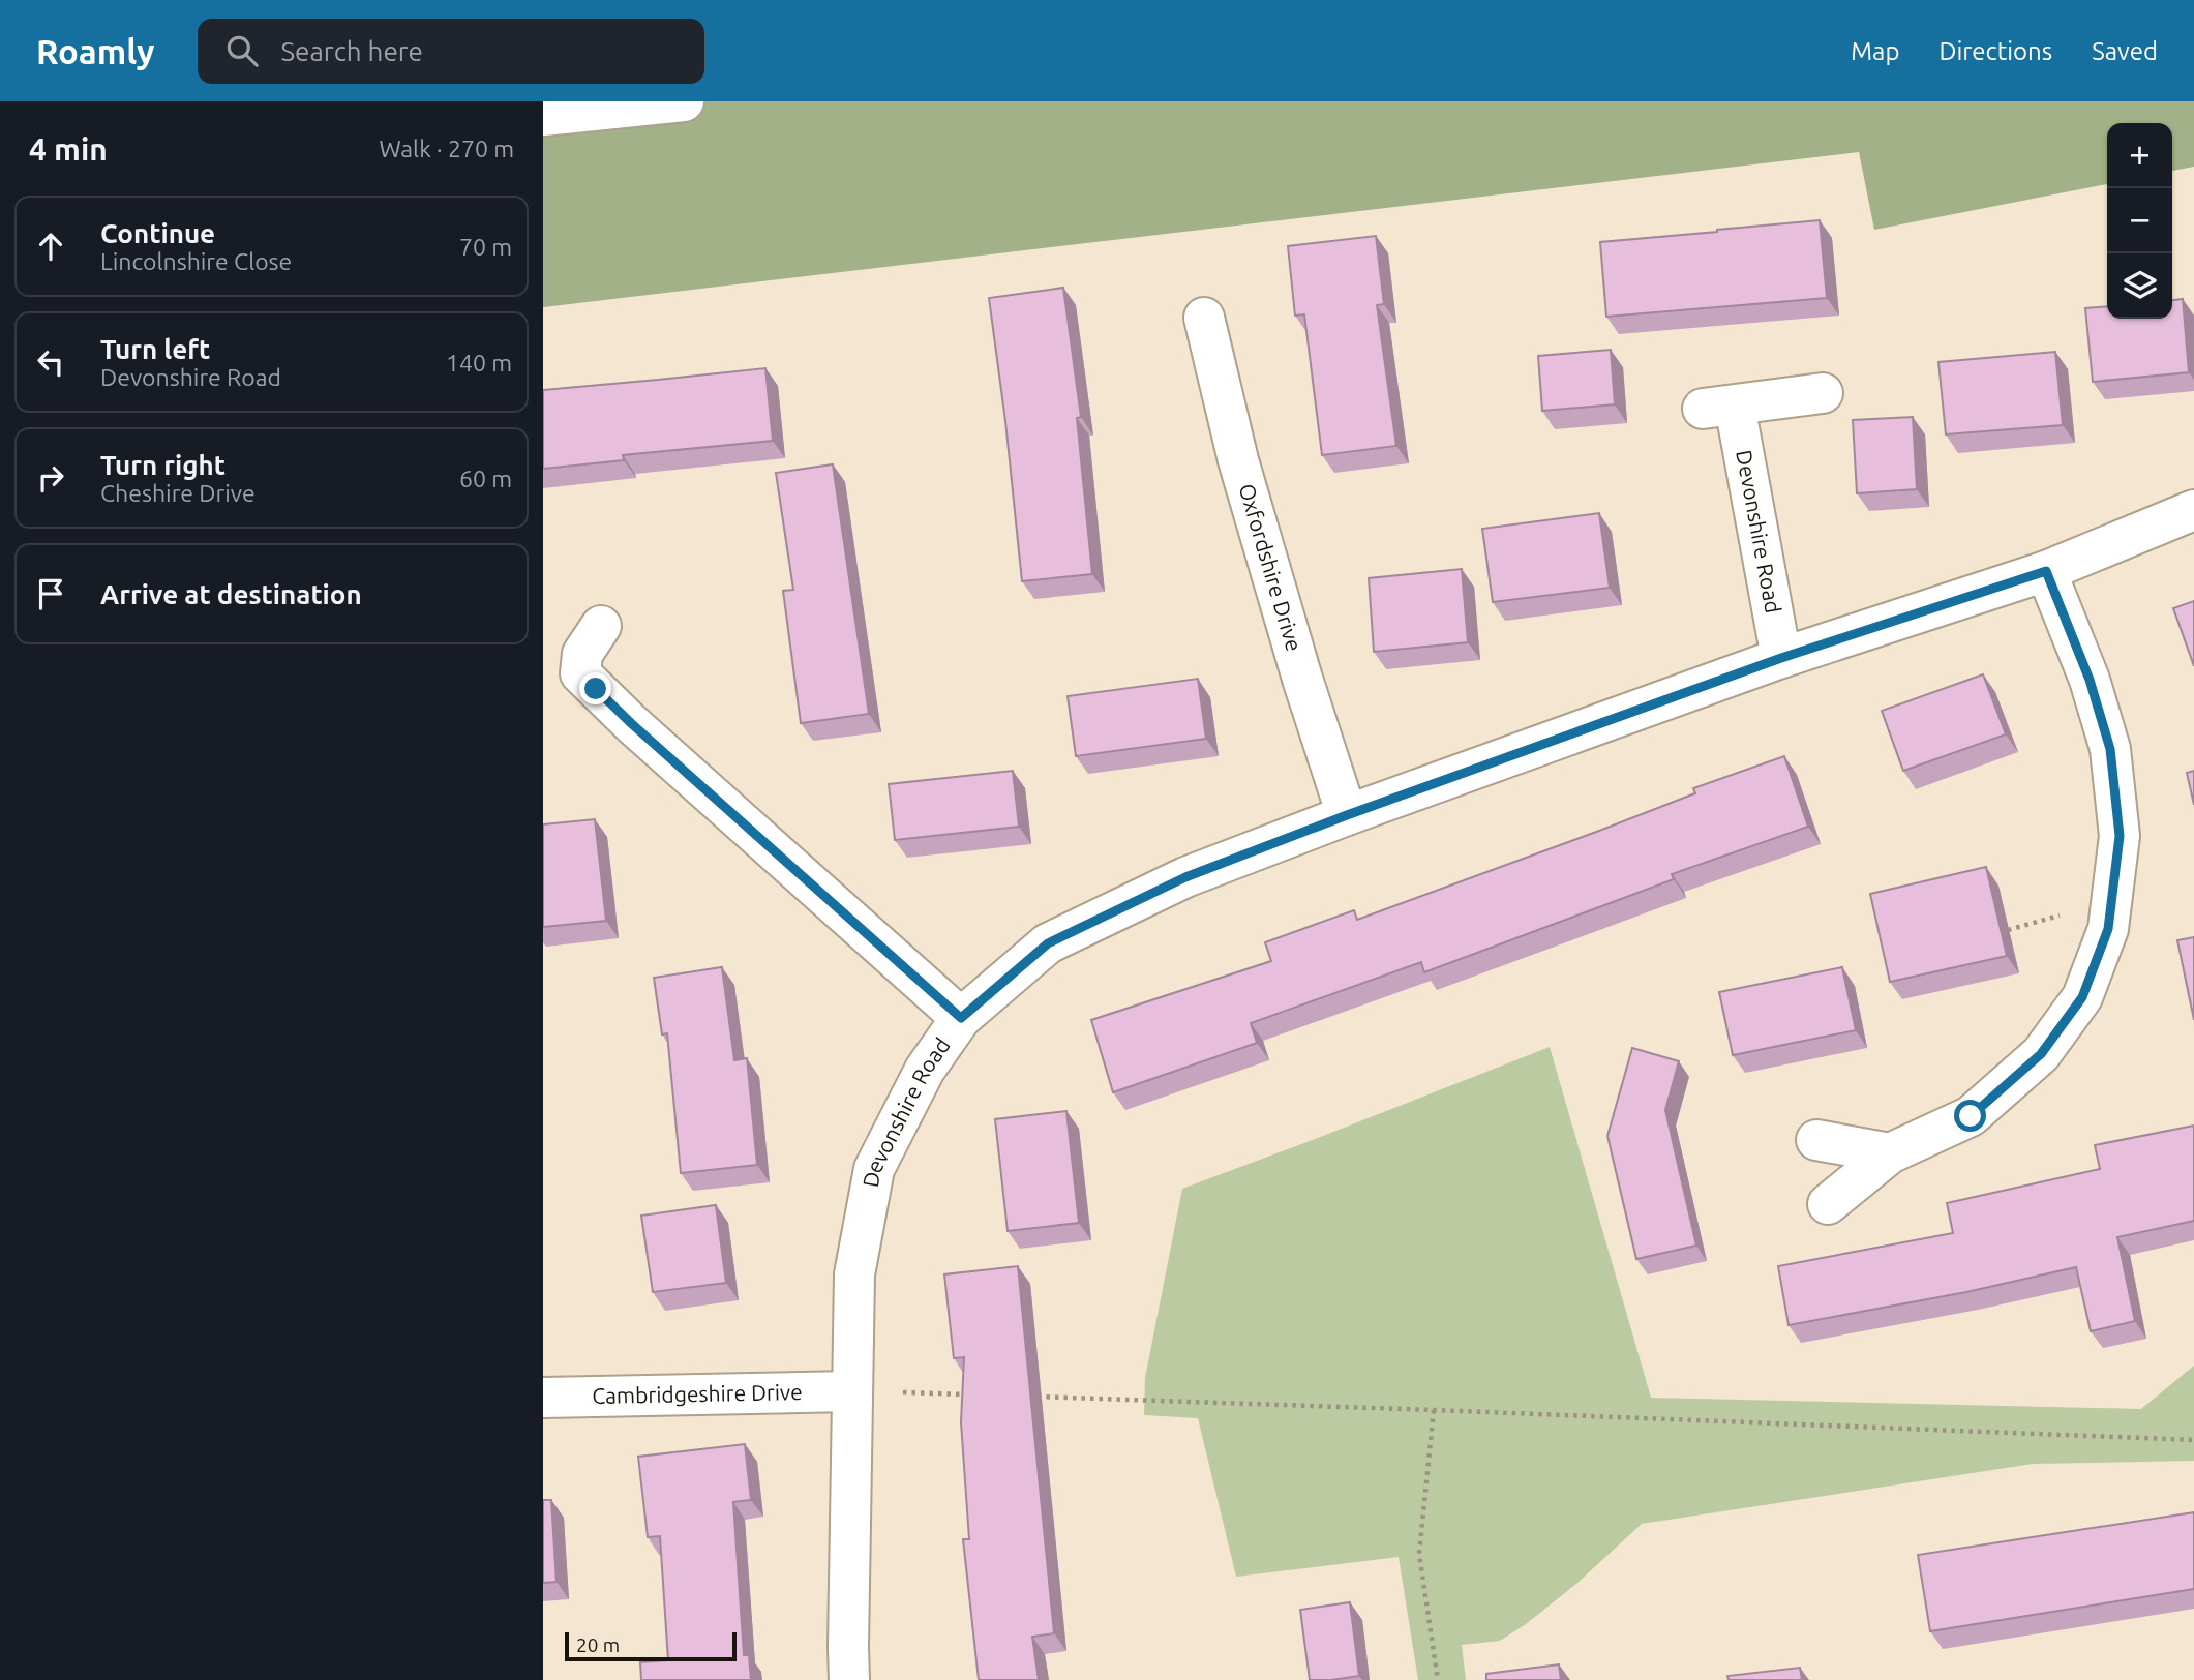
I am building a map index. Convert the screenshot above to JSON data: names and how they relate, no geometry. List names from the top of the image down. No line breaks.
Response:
{"streets":{"main road":["Devonshire Road","Oxfordshire Drive","Cambridgeshire Drive"]},"crossings":[["Devonshire Road","Oxfordshire Drive"],["Devonshire Road","Cambridgeshire Drive"]],"scale_bar":"20 m","page":{"header":"Roamly","search":"Search here","nav":["Map","Directions","Saved"],"heading":["4 min","Walk · 270 m"],"map_buttons":["+","−"],"list":[["Continue","Lincolnshire Close","70 m"],["Turn left","Devonshire Road","140 m"],["Turn right","Cheshire Drive","60 m"],"Arrive at destination"],"scale":"20 m"}}
